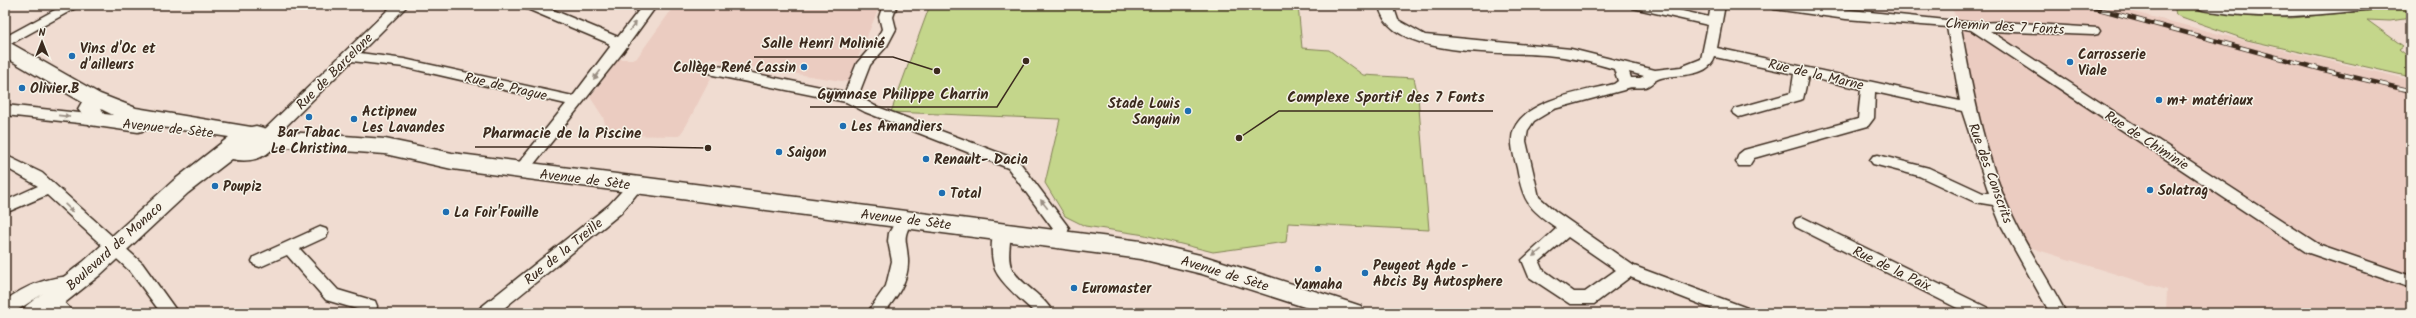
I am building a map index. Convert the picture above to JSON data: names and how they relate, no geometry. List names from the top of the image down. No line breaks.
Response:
{"streets":{"main road":["Avenue de Sète","Boulevard de Monaco"],"street":["Chemin des 7 Fonts","Rue de Barcelone","Rue de la Marne","Rue de Prague","Rue de Chiminie","Rue des Conscrits","Rue de la Treille","Rue de la Paix"]},"crossings":[["Chemin des 7 Fonts","Rue de Chiminie"],["Chemin des 7 Fonts","Rue des Conscrits"],["Rue de Barcelone","Rue de Prague"],["Rue de Barcelone","Avenue de Sète"],["Rue de Barcelone","Boulevard de Monaco"],["Rue de la Marne","Rue des Conscrits"],["Avenue de Sète","Boulevard de Monaco"],["Avenue de Sète","Rue de la Treille"]],"places":["Vins d'Oc et d'ailleurs","Gymnase Philippe Charrin","Carrosserie Viale","Collège René Cassin","Salle Henri Molinié","Olivier.B","m+ matériaux","Stade Louis Sanguin","Bar Tabac Le Christina","Actipneu Les Lavandes","Les Amandiers","Complexe Sportif des 7 Fonts","Pharmacie de la Piscine","Saigon","Renault- Dacia","Poupiz","Solatrag","Total","La Foir'Fouille","Yamaha","Peugeot Agde - Abcis By Autosphere","Euromaster"],"north":"top"}
